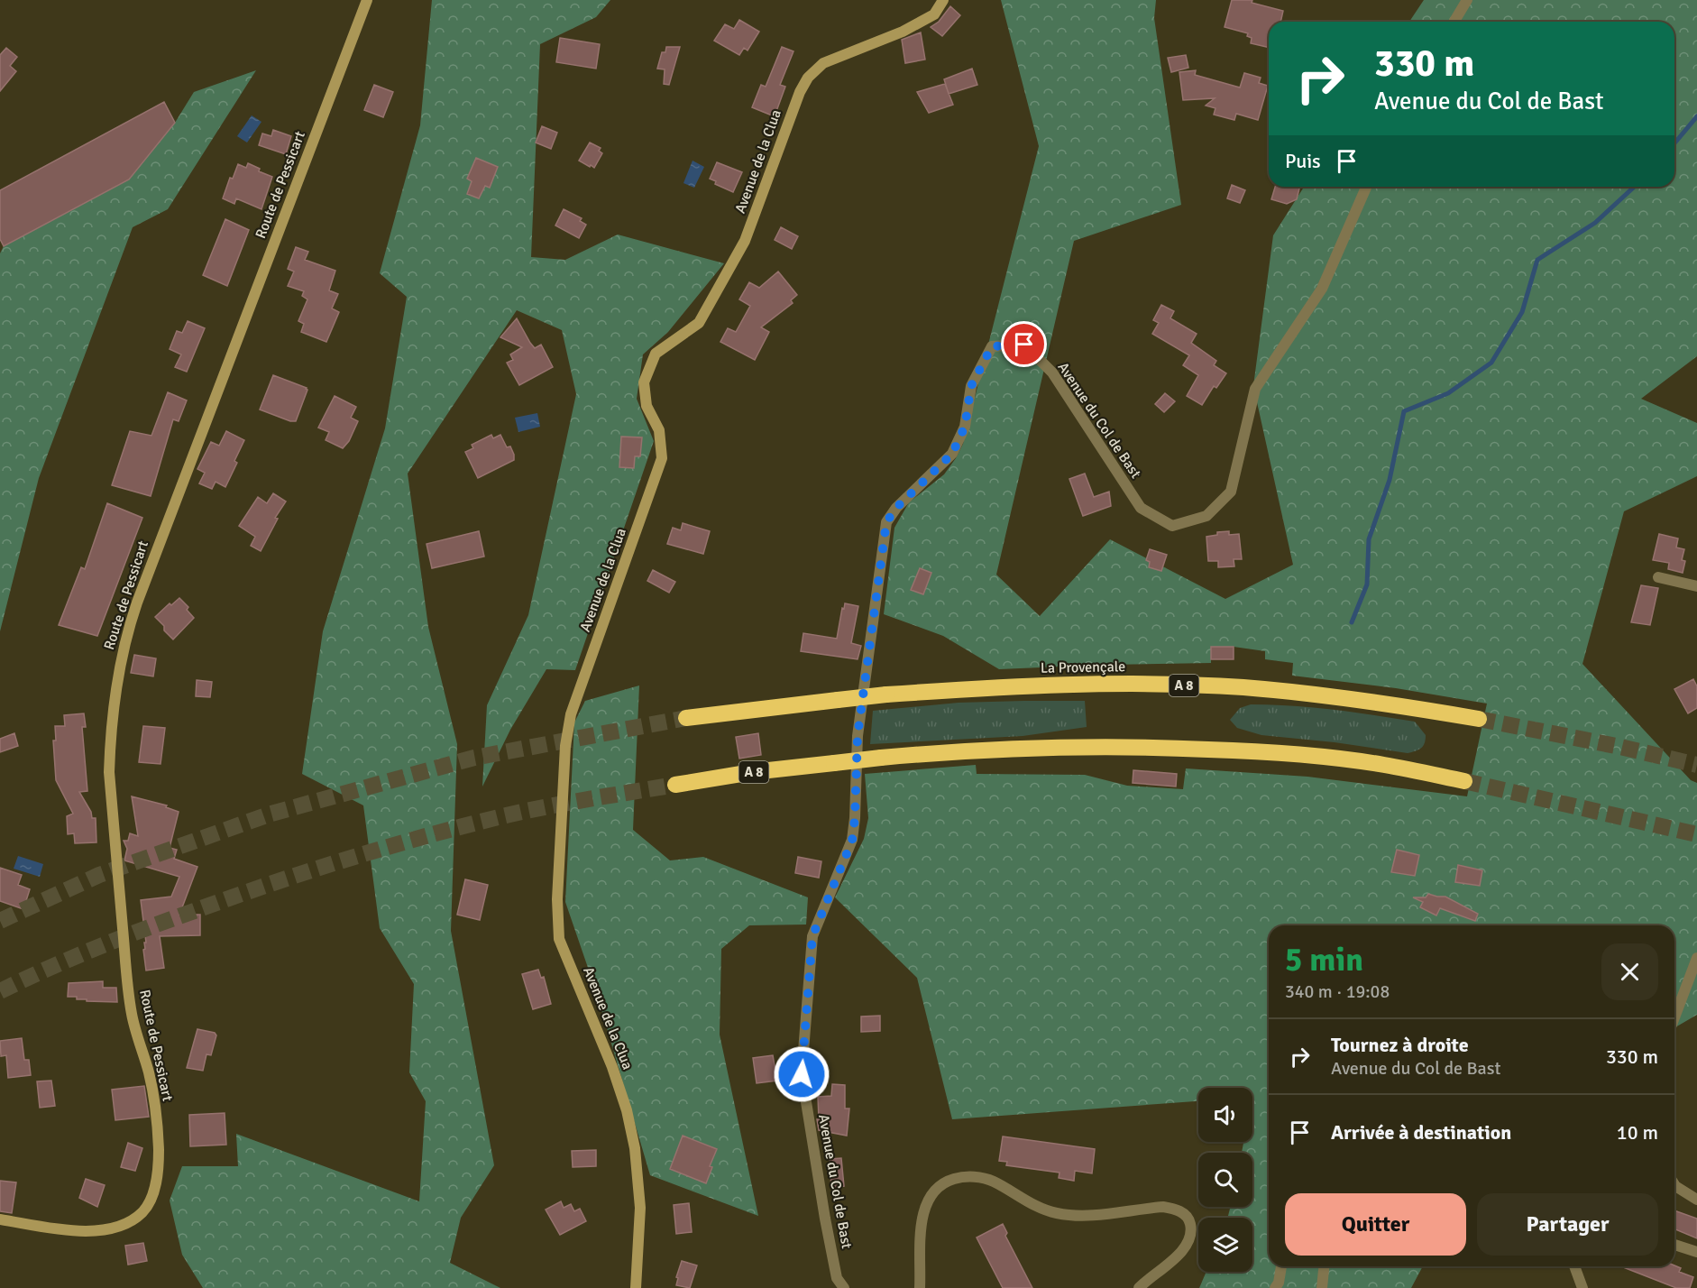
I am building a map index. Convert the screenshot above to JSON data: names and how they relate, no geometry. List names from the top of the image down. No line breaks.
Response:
{"streets":{"highway":["La Provençale","A 8"],"street":["Avenue de la Clua","Route de Pessicart","Avenue du Col de Bast"]},"page":{"turn":["330 m","Avenue du Col de Bast"],"then":"Puis","heading":["5 min","340 m · 19:08"],"list":[{"name":"Tournez à droite","note":"Avenue du Col de Bast","value":"330 m"},{"name":"Arrivée à destination","value":"10 m"}],"buttons":["Quitter","Partager"]}}
